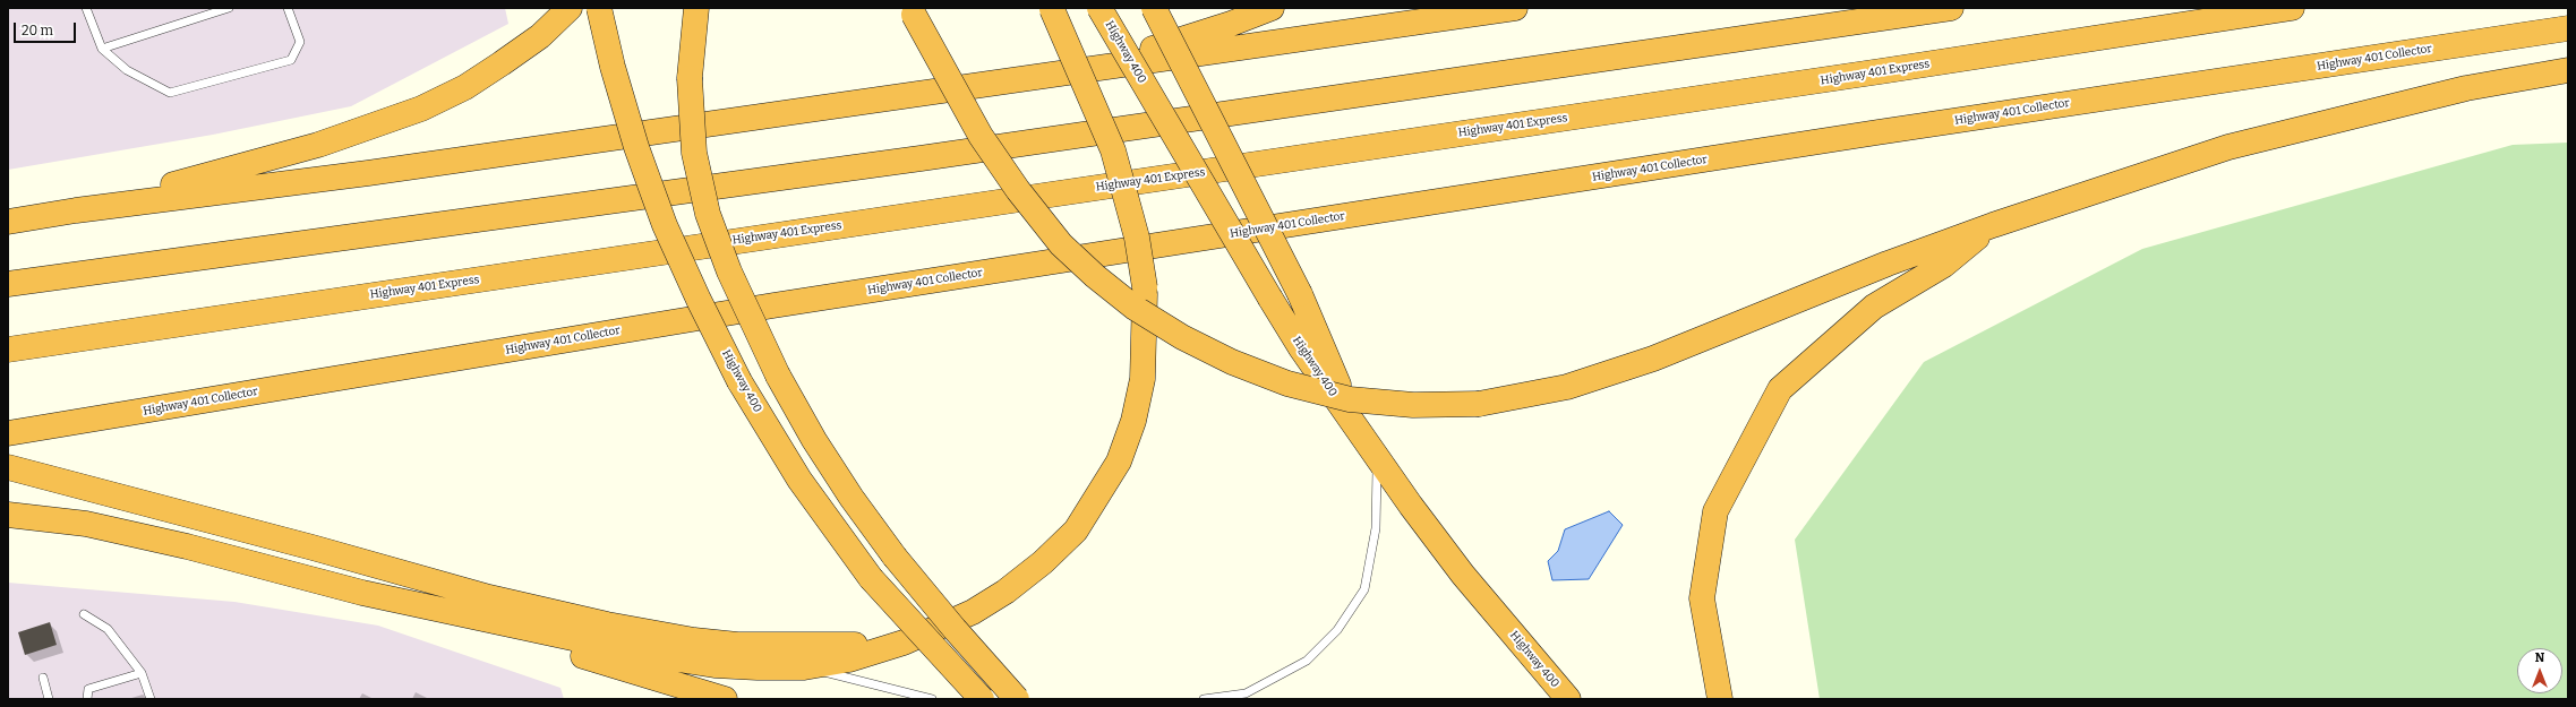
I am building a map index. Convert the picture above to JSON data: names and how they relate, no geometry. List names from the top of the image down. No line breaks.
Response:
{"streets":{"highway":["Highway 400","Highway 401 Collector","Highway 401 Express"]},"scale_bar":"20 m","north":"top"}
